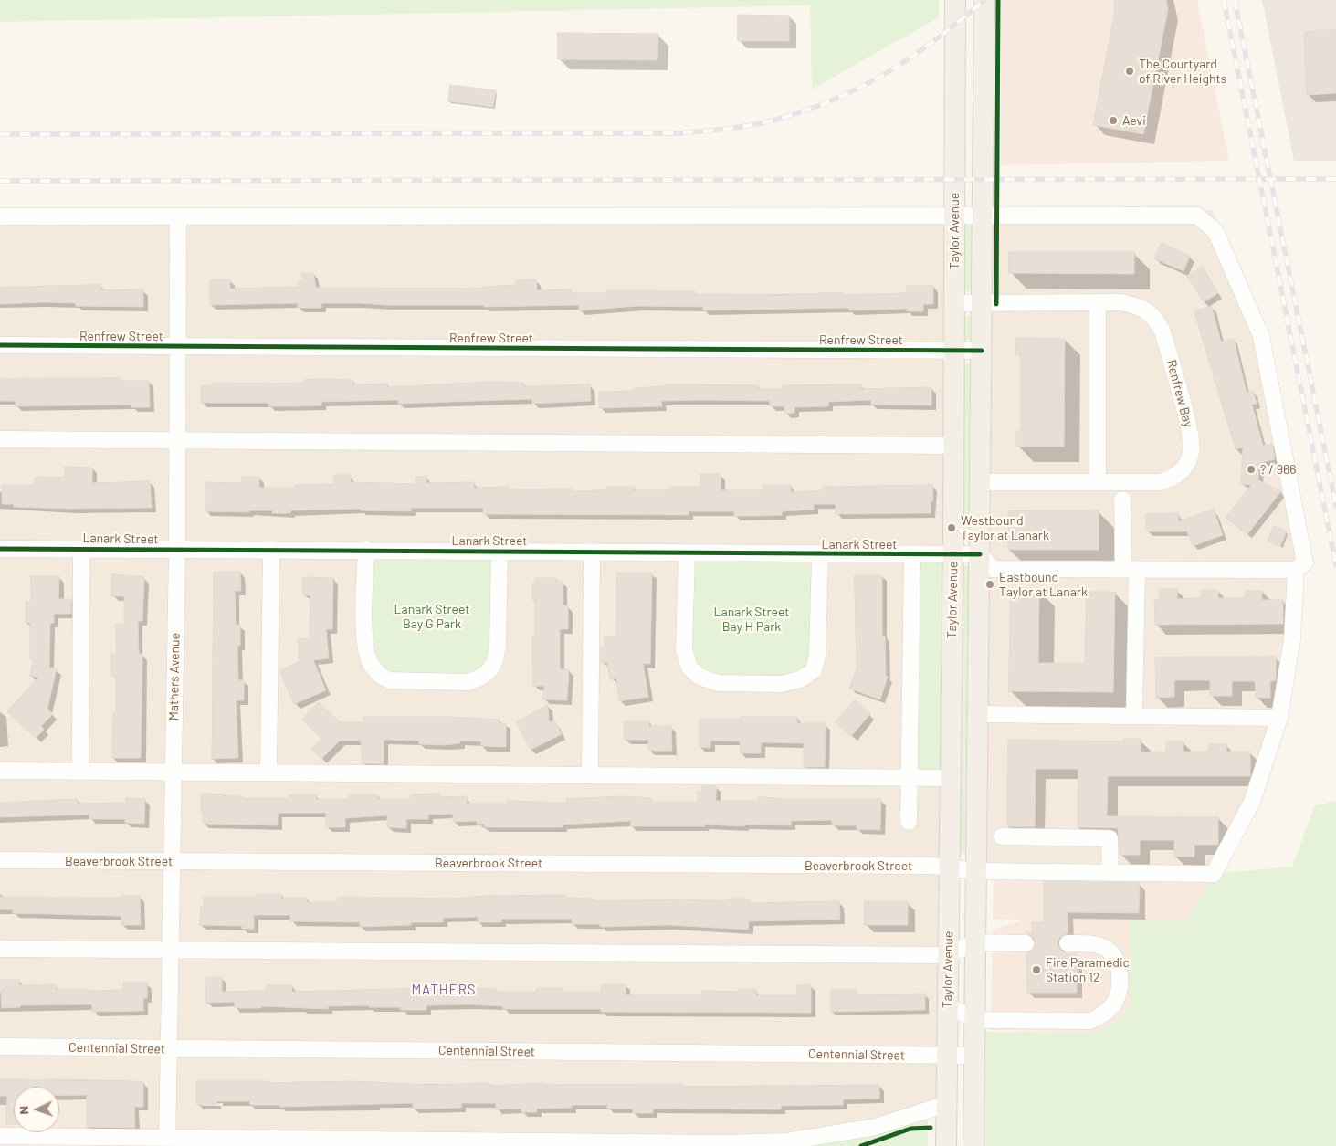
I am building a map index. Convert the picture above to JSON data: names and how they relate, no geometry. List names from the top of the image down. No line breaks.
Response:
{"streets":{"main road":["Taylor Avenue"],"street":["Renfrew Street","Renfrew Bay","Lanark Street","Mathers Avenue","Beaverbrook Street","Centennial Street"]},"crossings":[["Taylor Avenue","Renfrew Street"],["Taylor Avenue","Renfrew Bay"],["Taylor Avenue","Lanark Street"],["Taylor Avenue","Beaverbrook Street"],["Taylor Avenue","Centennial Street"],["Renfrew Street","Mathers Avenue"],["Lanark Street","Mathers Avenue"],["Mathers Avenue","Beaverbrook Street"],["Mathers Avenue","Centennial Street"]],"districts":["MATHERS"],"parks":["Lanark Street Bay G Park","Lanark Street Bay H Park"],"places":["The Courtyard of River Heights","Aevi","? / 966","Westbound Taylor at Lanark","Eastbound Taylor at Lanark","Fire Paramedic Station 12"],"north":"left"}
